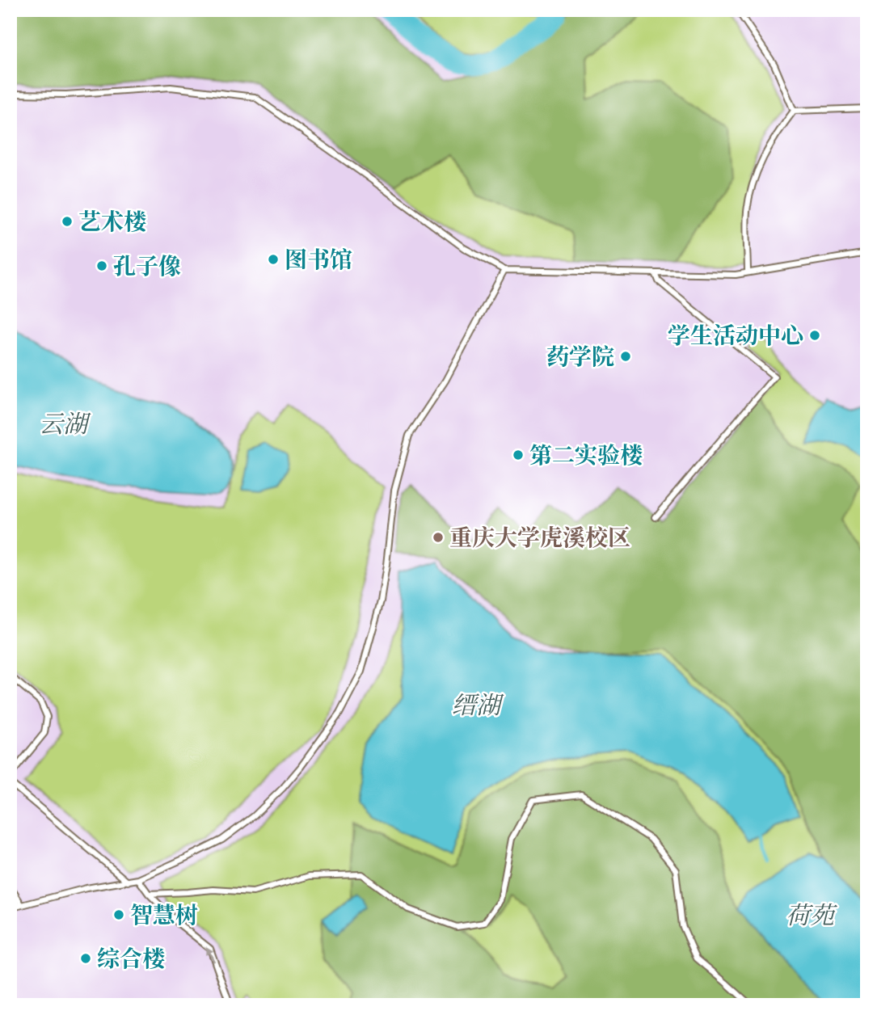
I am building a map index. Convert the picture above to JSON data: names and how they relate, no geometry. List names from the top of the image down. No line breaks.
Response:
{"water":["云湖","缙湖","荷苑"],"places":["艺术楼","图书馆","孔子像","学生活动中心","药学院","第二实验楼","重庆大学虎溪校区","智慧树","综合楼"]}
